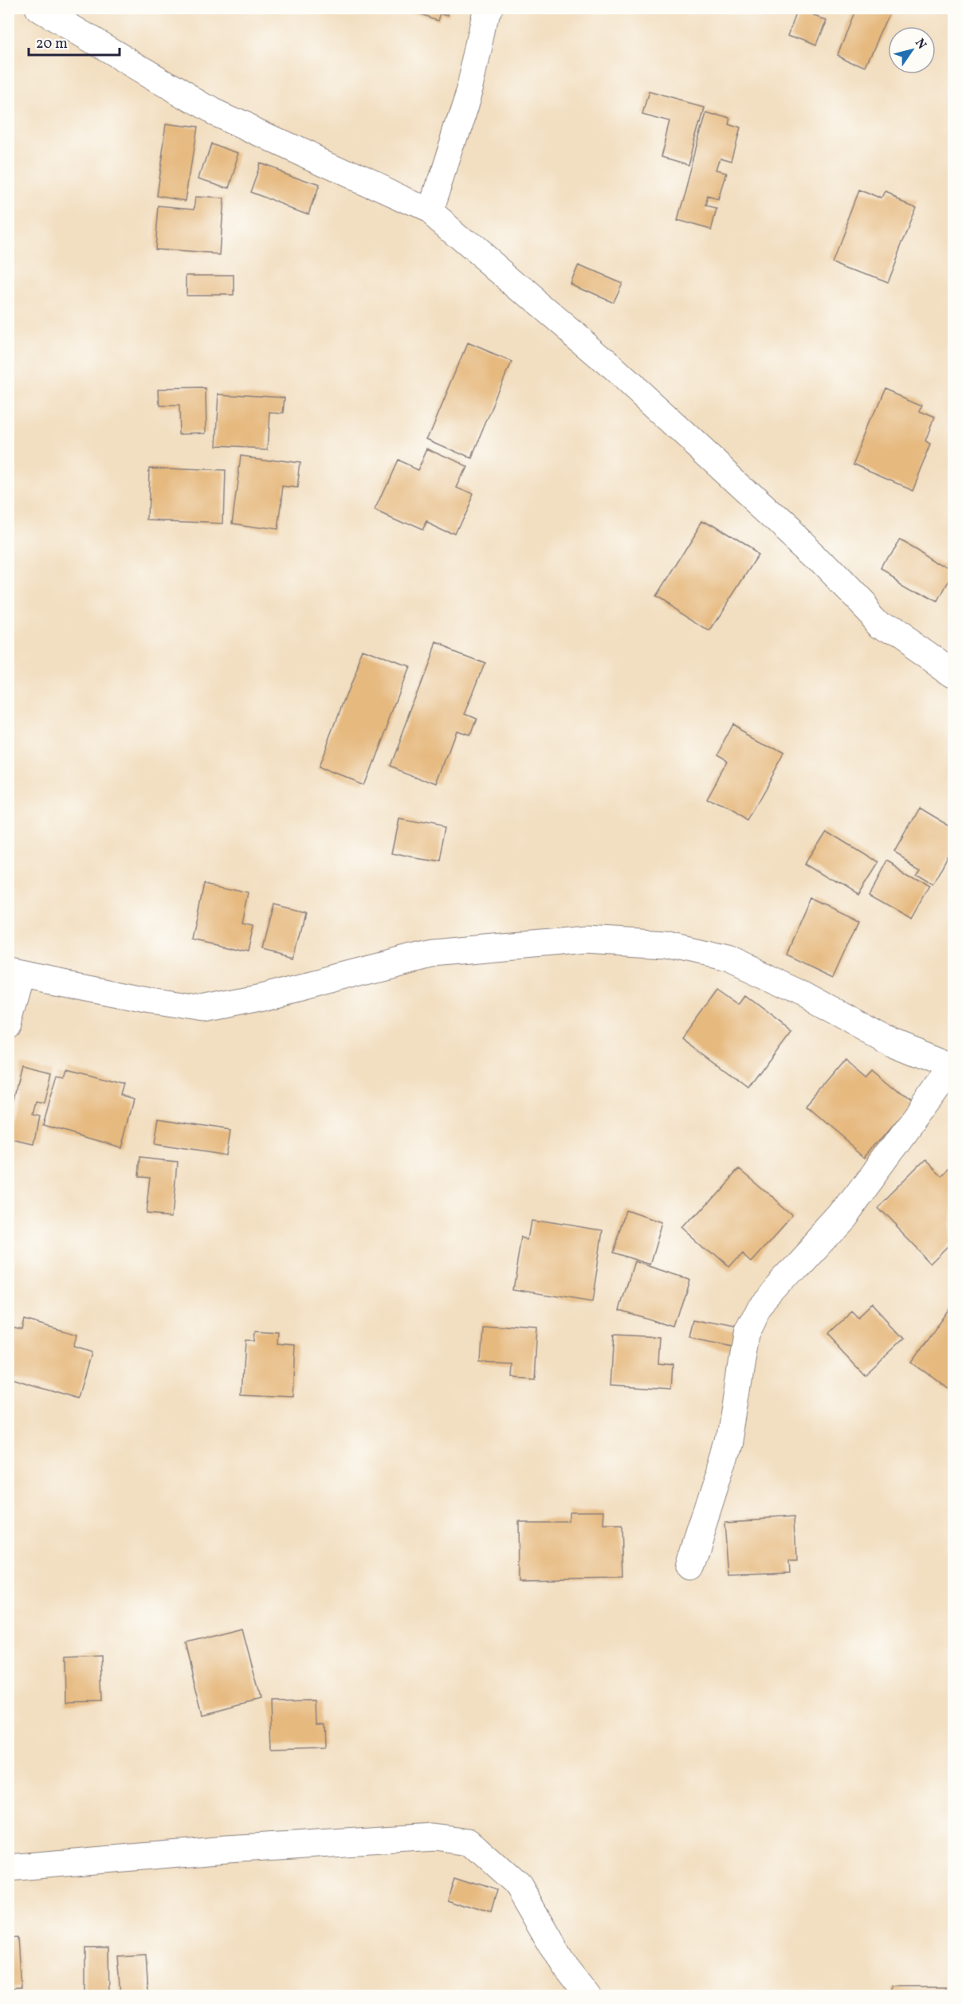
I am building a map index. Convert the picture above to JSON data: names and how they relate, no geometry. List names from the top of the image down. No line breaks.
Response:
{"scale_bar":"20 m","north":"top right"}
